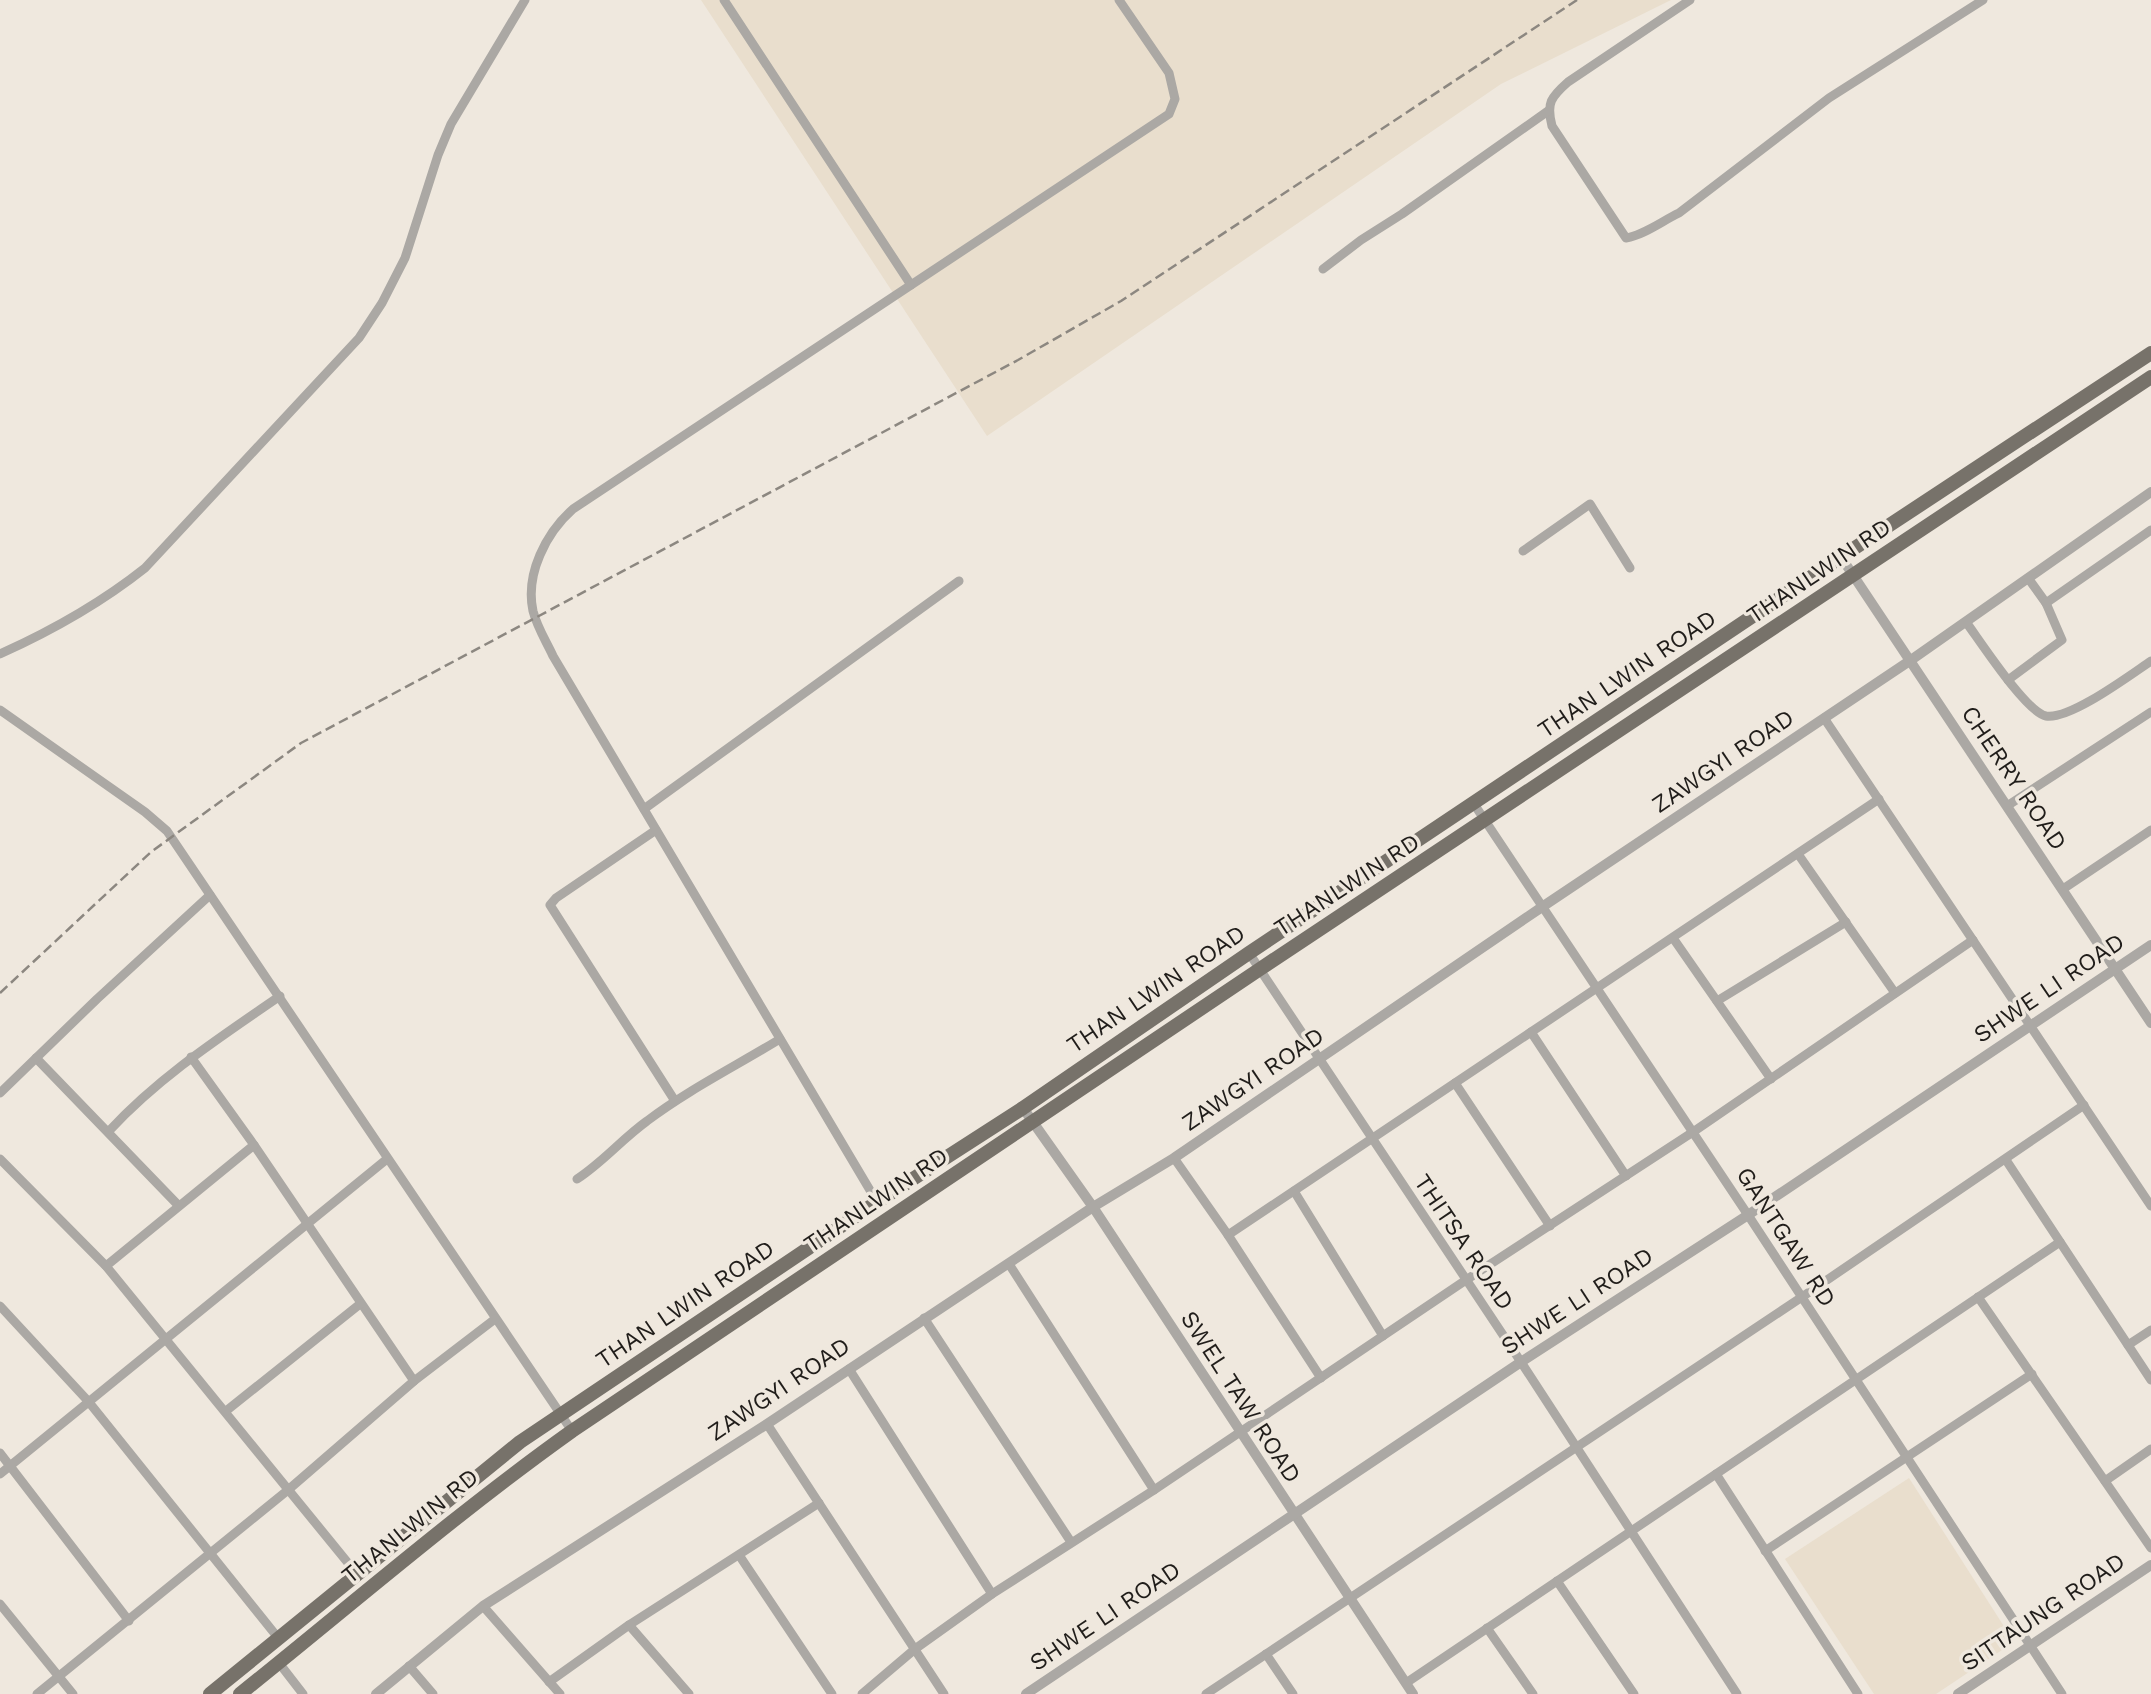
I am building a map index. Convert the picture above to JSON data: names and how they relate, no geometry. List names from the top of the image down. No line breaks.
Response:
{"streets":{"main road":["THANLWIN RD","THAN LWIN ROAD"],"street":["ZAWGYI ROAD","CHERRY ROAD","SHWE LI ROAD","GANTGAW RD","THITSA ROAD","SWEL TAW ROAD","SITTAUNG ROAD"]},"crossings":[["THANLWIN RD","CHERRY ROAD"],["THANLWIN RD","GANTGAW RD"],["THANLWIN RD","THITSA ROAD"],["THANLWIN RD","SWEL TAW ROAD"],["THAN LWIN ROAD","CHERRY ROAD"],["THAN LWIN ROAD","GANTGAW RD"],["THAN LWIN ROAD","THITSA ROAD"],["THAN LWIN ROAD","SWEL TAW ROAD"],["ZAWGYI ROAD","CHERRY ROAD"],["ZAWGYI ROAD","GANTGAW RD"],["ZAWGYI ROAD","THITSA ROAD"],["ZAWGYI ROAD","SWEL TAW ROAD"],["CHERRY ROAD","SHWE LI ROAD"],["SHWE LI ROAD","GANTGAW RD"],["SHWE LI ROAD","THITSA ROAD"],["SHWE LI ROAD","SWEL TAW ROAD"],["GANTGAW RD","SITTAUNG ROAD"]]}
